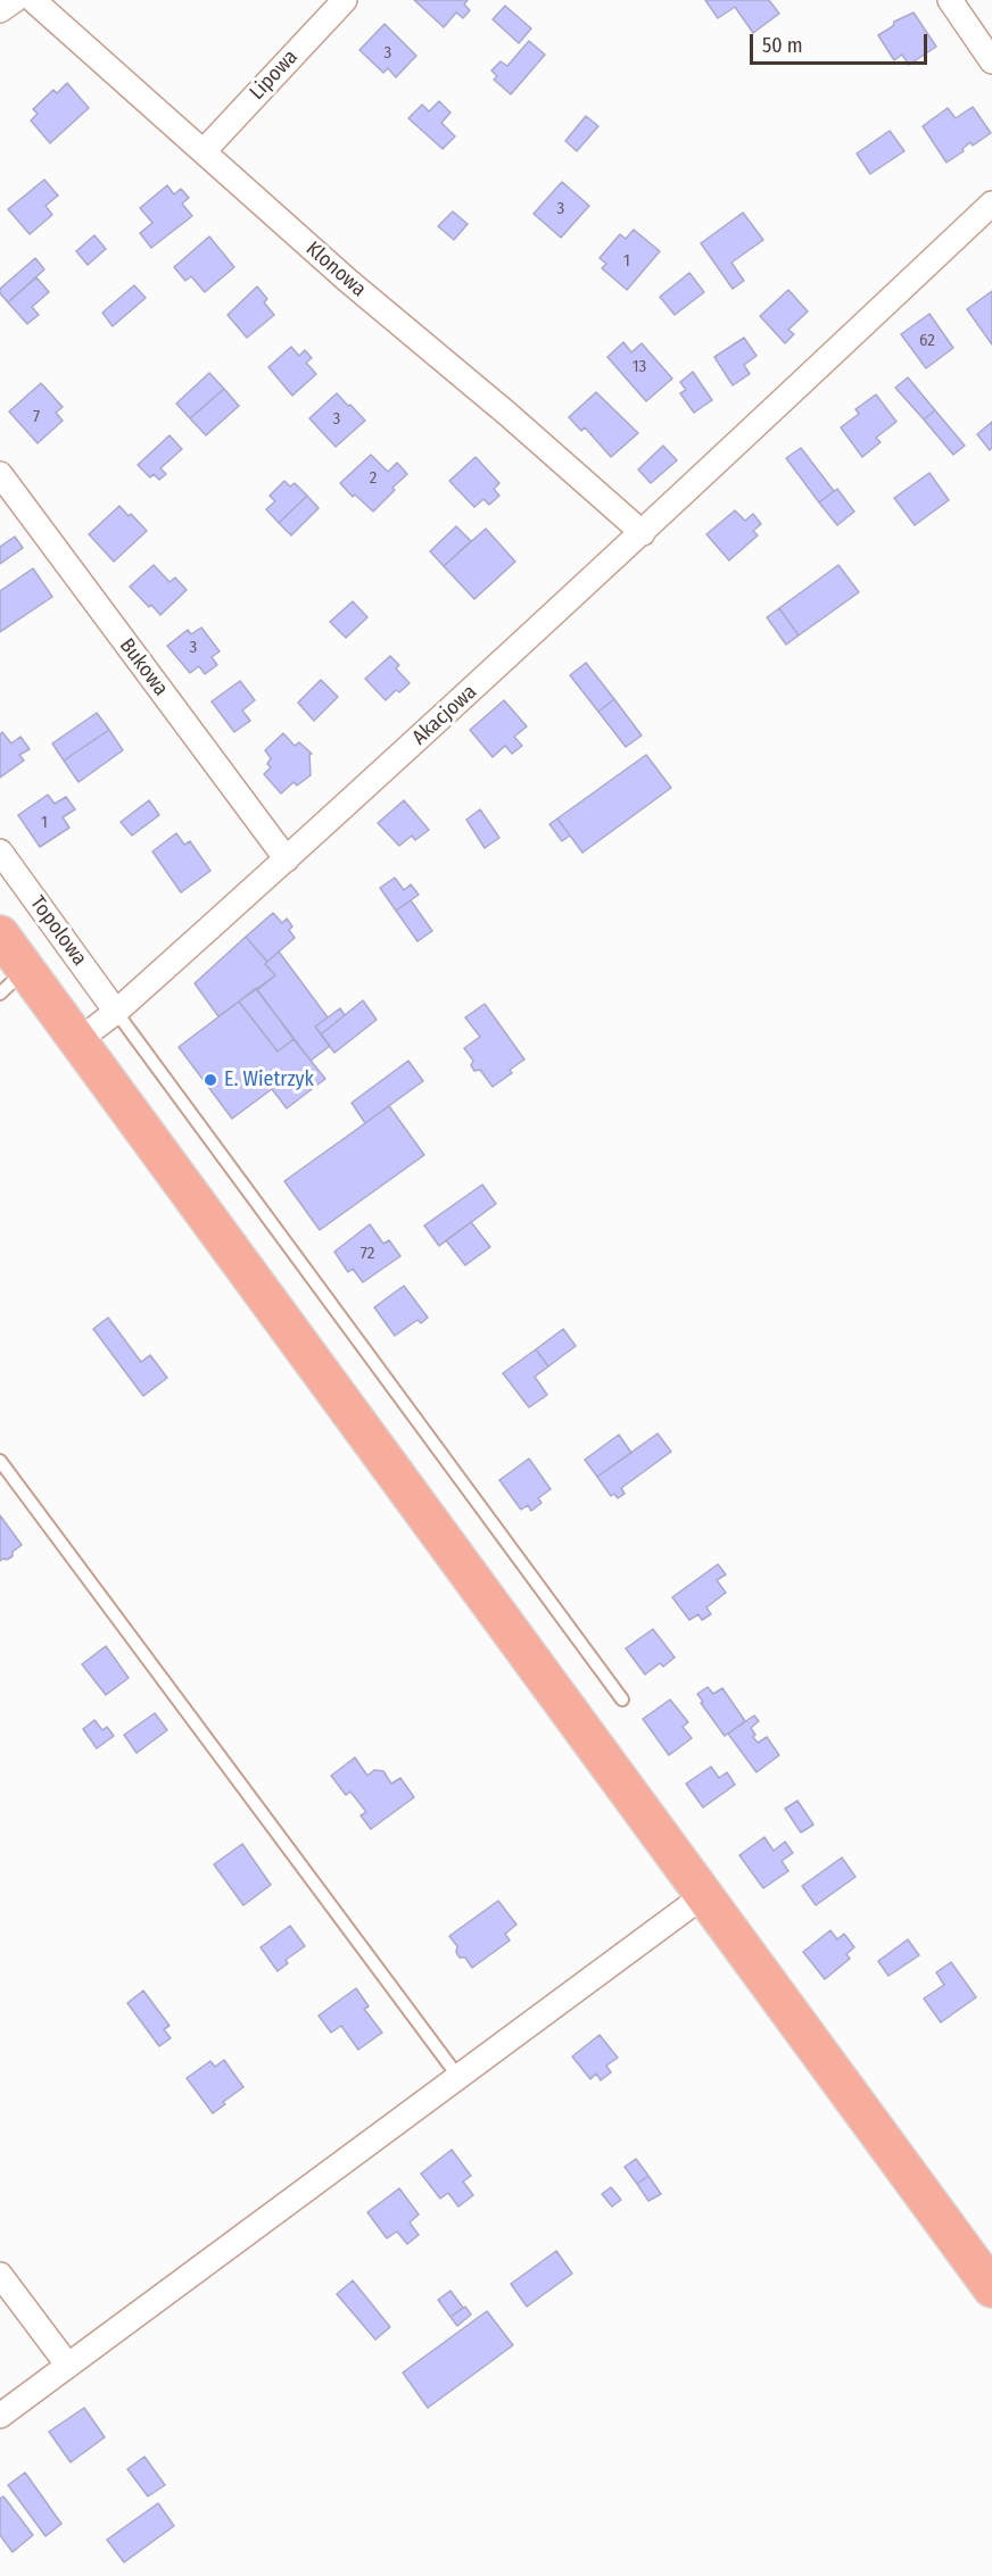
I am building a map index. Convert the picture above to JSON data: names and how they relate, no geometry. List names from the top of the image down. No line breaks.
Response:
{"streets":{"street":["Lipowa","Klonowa","Bukowa","Akacjowa","Topolowa"]},"crossings":[["Lipowa","Klonowa"],["Klonowa","Akacjowa"],["Bukowa","Akacjowa"],["Akacjowa","Topolowa"]],"places":["E. Wietrzyk"],"house_numbers":["3","3","1","62","13","7","3","2","3","1","72"],"scale_bar":"50 m"}
